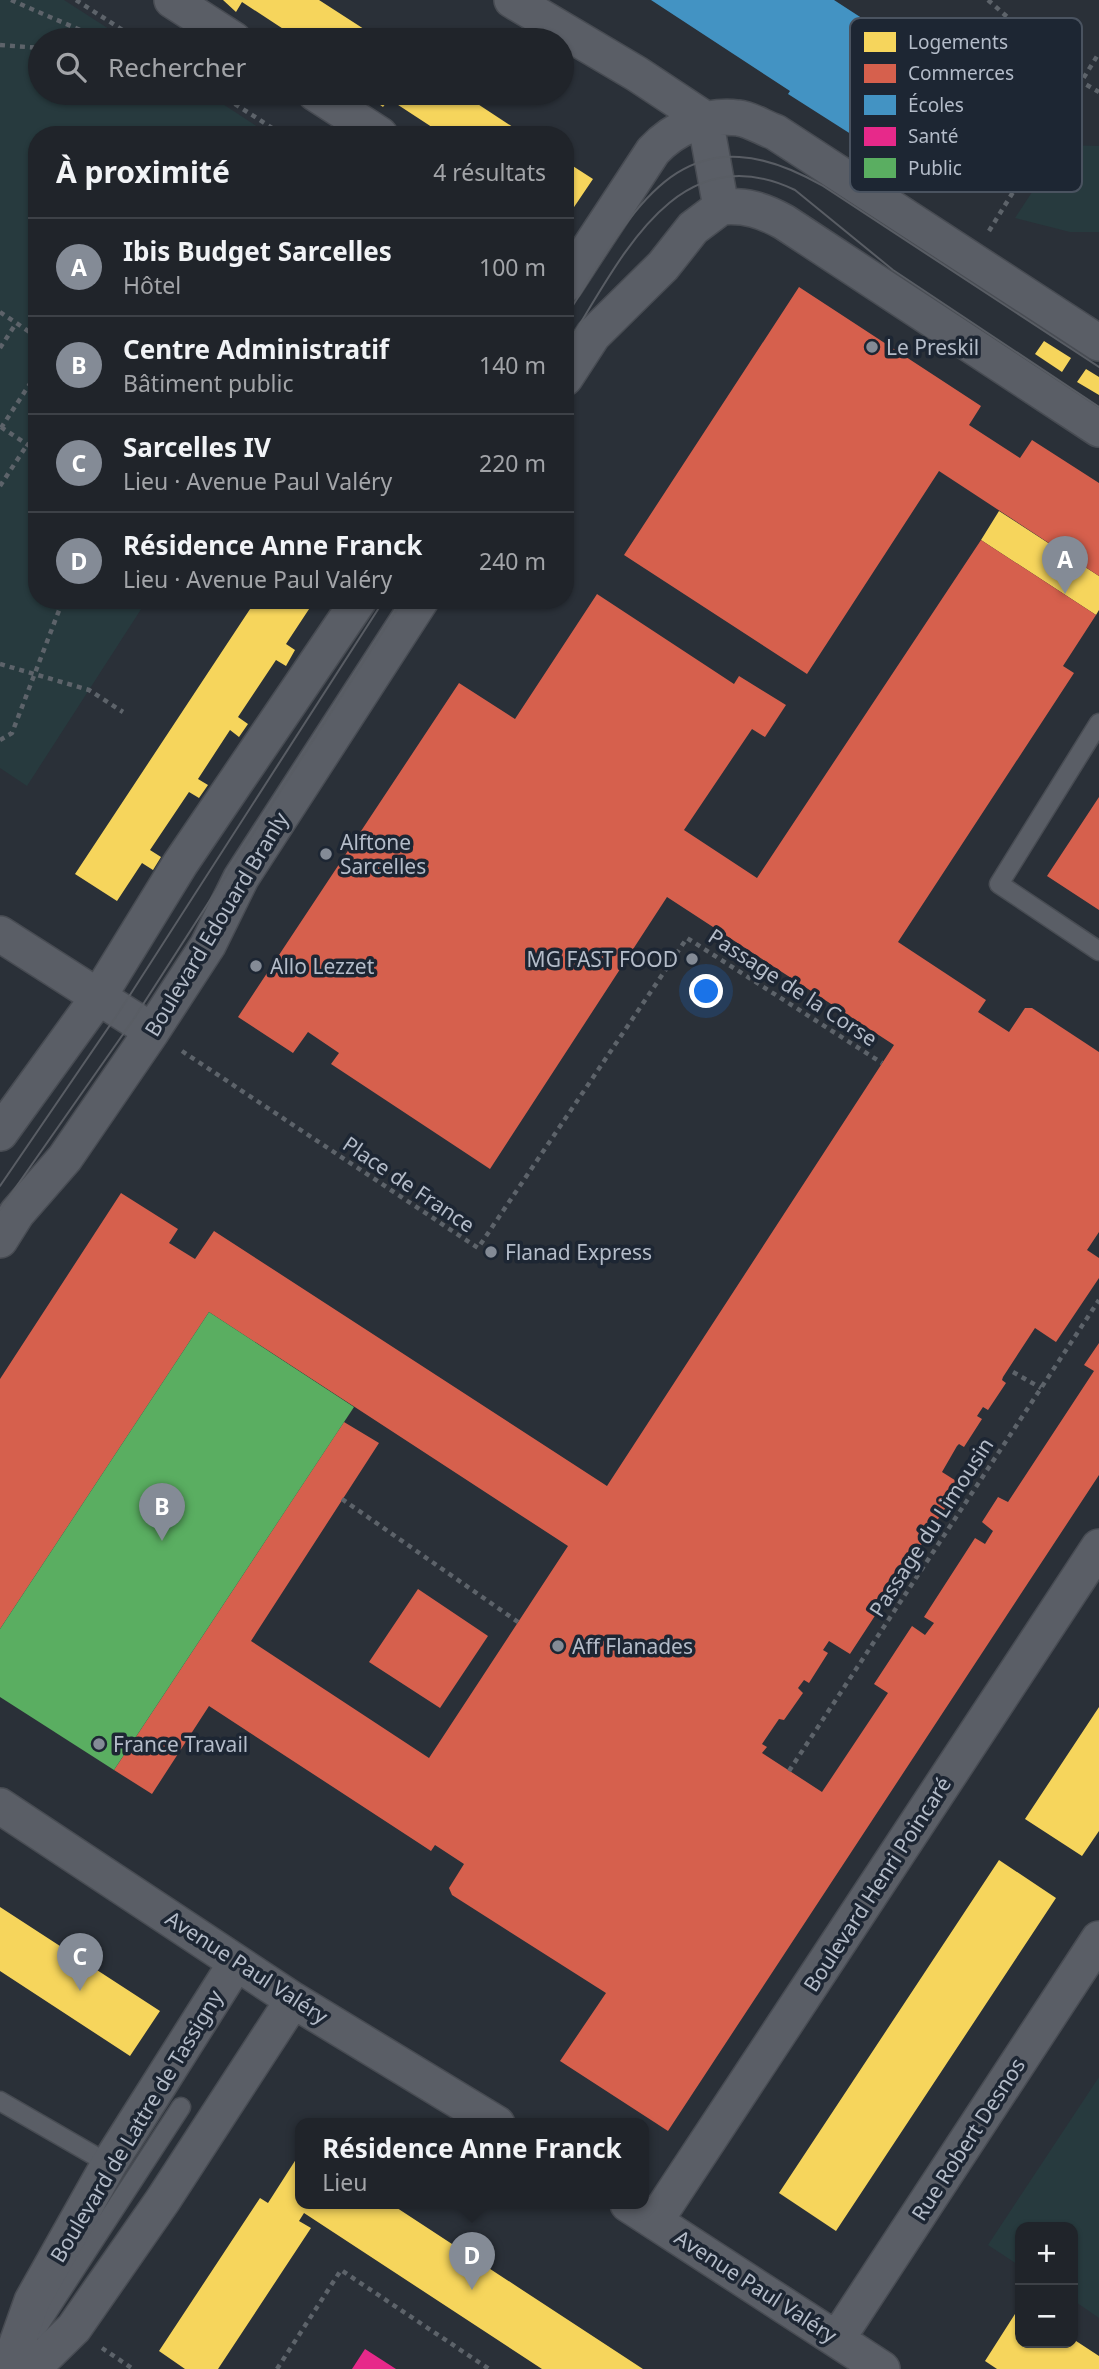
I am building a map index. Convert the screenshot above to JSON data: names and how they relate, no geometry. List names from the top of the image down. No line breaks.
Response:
{"streets":{"street":["Boulevard Edouard Branly","Boulevard Henri Poincaré","Avenue Paul Valéry","Boulevard de Lattre de Tassigny","Rue Robert Desnos"],"path":["Passage de la Corse","Place de France","Passage du Limousin"]},"crossings":[["Boulevard Edouard Branly","Place de France"],["Passage de la Corse","Place de France"],["Avenue Paul Valéry","Boulevard de Lattre de Tassigny"],["Avenue Paul Valéry","Rue Robert Desnos"]],"places":["Le Preskil","Alftone Sarcelles","MG FAST FOOD","Allo Lezzet","Flanad Express","Aff Flanades","France Travail"],"legend":["Logements","Commerces","Écoles","Santé","Public"],"page":{"search":"Rechercher","heading":["À proximité","4 résultats"],"list":[{"mark":"A","name":"Ibis Budget Sarcelles","note":"Hôtel","value":"100 m"},{"mark":"B","name":"Centre Administratif","note":"Bâtiment public","value":"140 m"},{"mark":"C","name":"Sarcelles IV","note":"Lieu · Avenue Paul Valéry","value":"220 m"},{"mark":"D","name":"Résidence Anne Franck","note":"Lieu · Avenue Paul Valéry","value":"240 m"}],"pins":["A","B","C","D"],"popup":["Résidence Anne Franck","Lieu"],"map_buttons":["+","−"]}}
